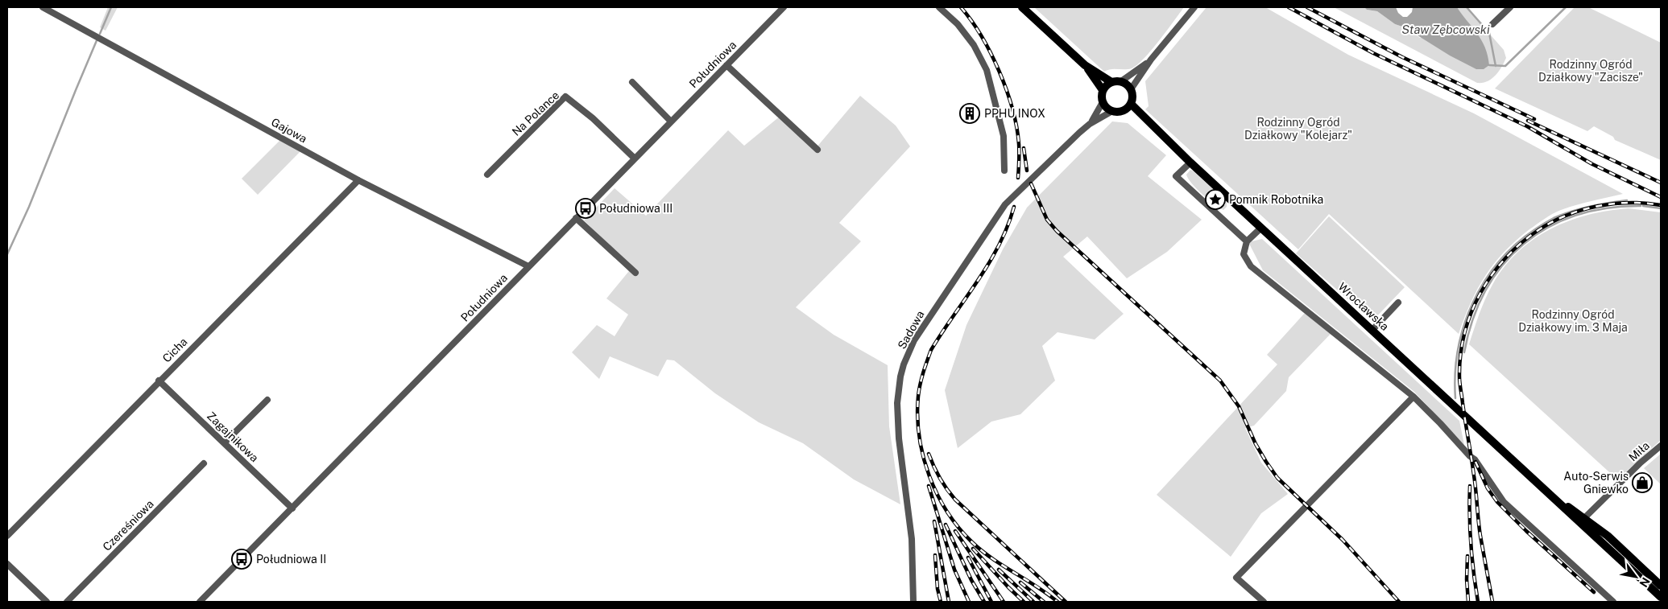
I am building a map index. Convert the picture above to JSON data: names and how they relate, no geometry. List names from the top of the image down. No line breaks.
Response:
{"streets":{"main road":["Wrocławska"],"street":["Południowa","Na Polance","Gajowa","Sadowa","Cicha","Zagajnikowa","Miła","Czereśniowa"]},"crossings":[["Południowa","Na Polance"],["Południowa","Gajowa"],["Południowa","Zagajnikowa"],["Gajowa","Cicha"],["Wrocławska","Sadowa"],["Wrocławska","Miła"],["Cicha","Zagajnikowa"]],"water":["Staw Zębcowski"],"parks":["Rodzinny Ogród Działkowy \"Zacisze\"","Rodzinny Ogród Działkowy \"Kolejarz\"","Rodzinny Ogród Działkowy im. 3 Maja"],"places":{"building":["PPHU INOX"],"place":["Pomnik Robotnika"],"bus stop":["Południowa III","Południowa II"],"shop":["Auto-Serwis Gniewko"]},"north":"bottom right"}
